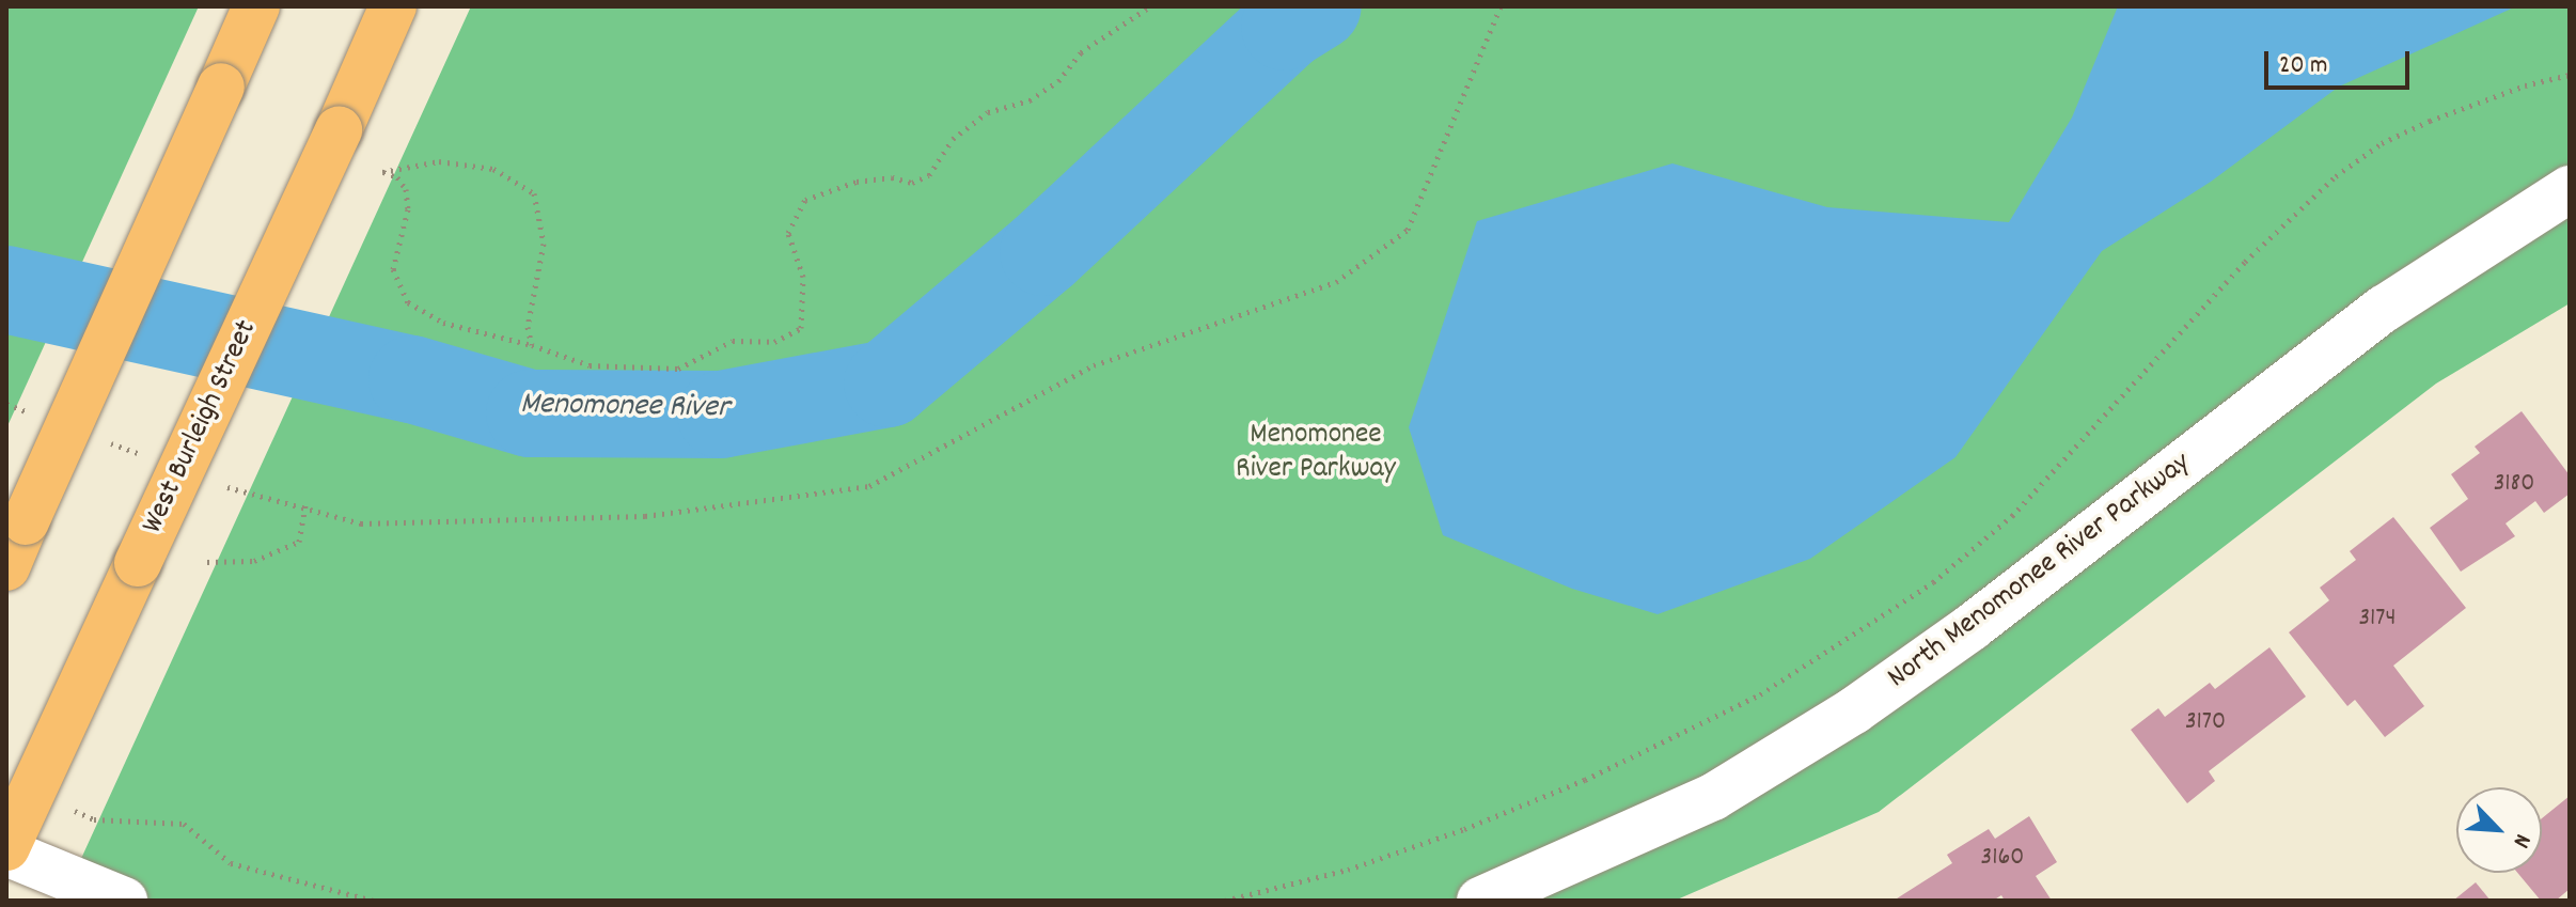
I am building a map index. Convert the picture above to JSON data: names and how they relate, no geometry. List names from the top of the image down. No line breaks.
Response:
{"streets":{"main road":["West Burleigh Street"],"street":["North Menomonee River Parkway"]},"water":["Menomonee River"],"parks":["Menomonee River Parkway"],"house_numbers":["3180","3174","3170","3160"],"scale_bar":"20 m","north":"bottom right"}
